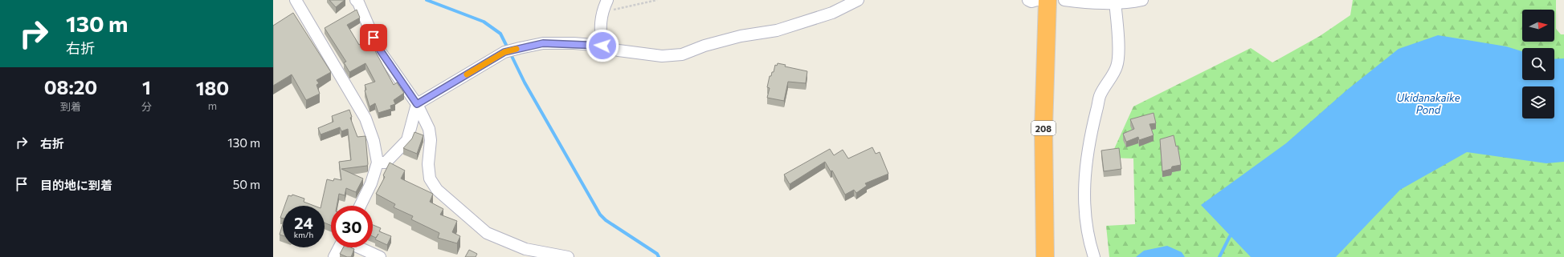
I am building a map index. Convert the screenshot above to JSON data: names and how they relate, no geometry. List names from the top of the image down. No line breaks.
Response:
{"streets":{"highway":["208"]},"water":["Ukidanakaike Pond"],"north":"right","page":{"turn":["130 m","右折"],"eta":["08:20","到着","1","分","180","m"],"list":[{"name":"右折","value":"130 m"},{"name":"目的地に到着","value":"50 m"}],"speed":"24 km/h","limit":"30"}}
